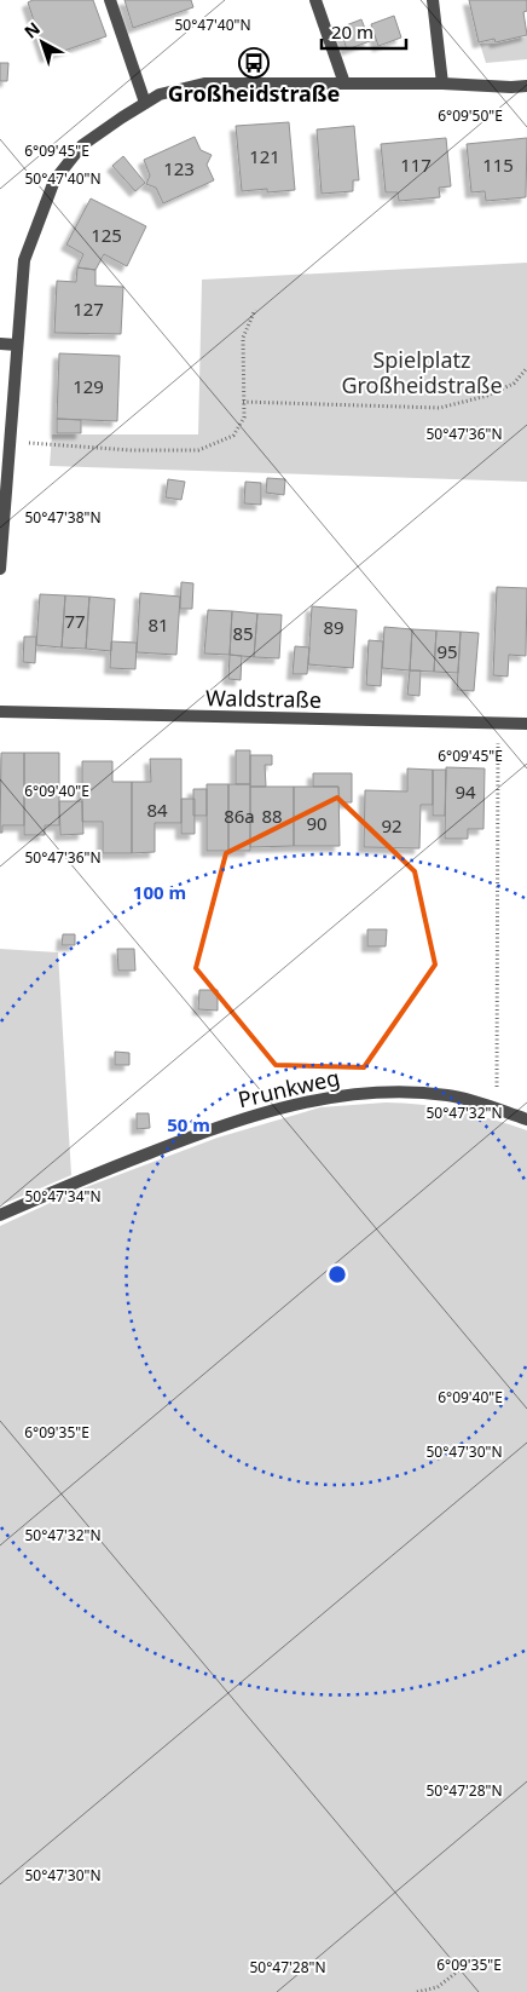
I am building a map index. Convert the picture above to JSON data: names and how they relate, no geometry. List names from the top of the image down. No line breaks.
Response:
{"streets":{"street":["Waldstraße","Prunkweg"]},"parks":["Spielplatz Großheidstraße"],"places":{"bus stop":["Großheidstraße"]},"house_numbers":["121","117","115","123","125","127","129","77","81","89","85","95","94","84","86a","88","90","92"],"scale_bar":"20 m","north":"top left","coordinates":["50°47'40\"N","6°09'50\"E","6°09'45\"E","50°47'36\"N","50°47'38\"N","6°09'40\"E","50°47'32\"N","50°47'34\"N","6°09'35\"E","50°47'30\"N","50°47'28\"N"],"rings":["100 m","50 m"]}
